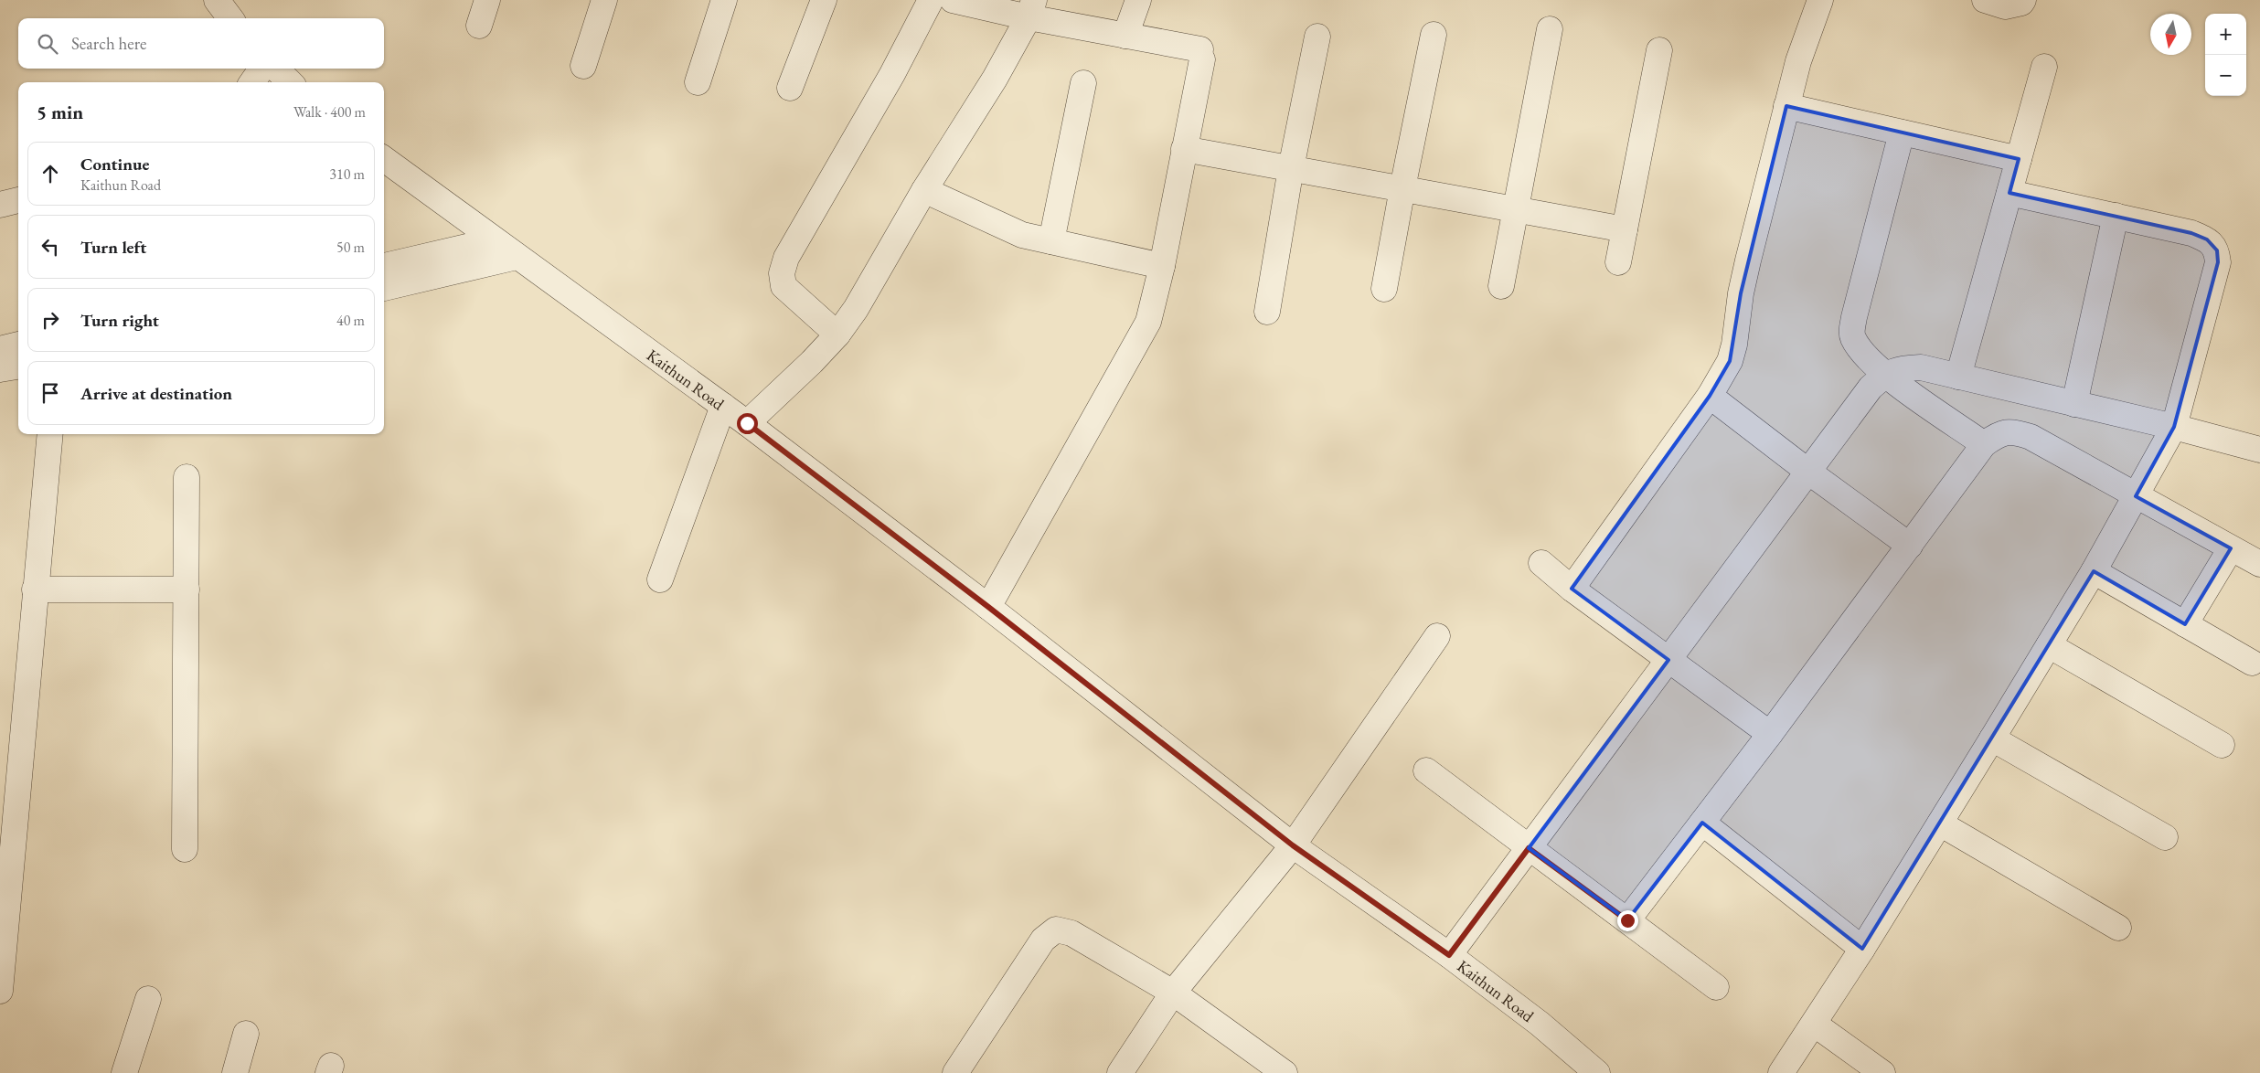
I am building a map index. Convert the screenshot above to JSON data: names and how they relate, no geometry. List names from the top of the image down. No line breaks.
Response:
{"streets":{"street":["Kaithun Road"]},"north":"bottom","page":{"map_buttons":["+","−"],"search":"Search here","heading":["5 min","Walk · 400 m"],"list":[["Continue","Kaithun Road","310 m"],["Turn left","50 m"],["Turn right","40 m"],"Arrive at destination"]}}
